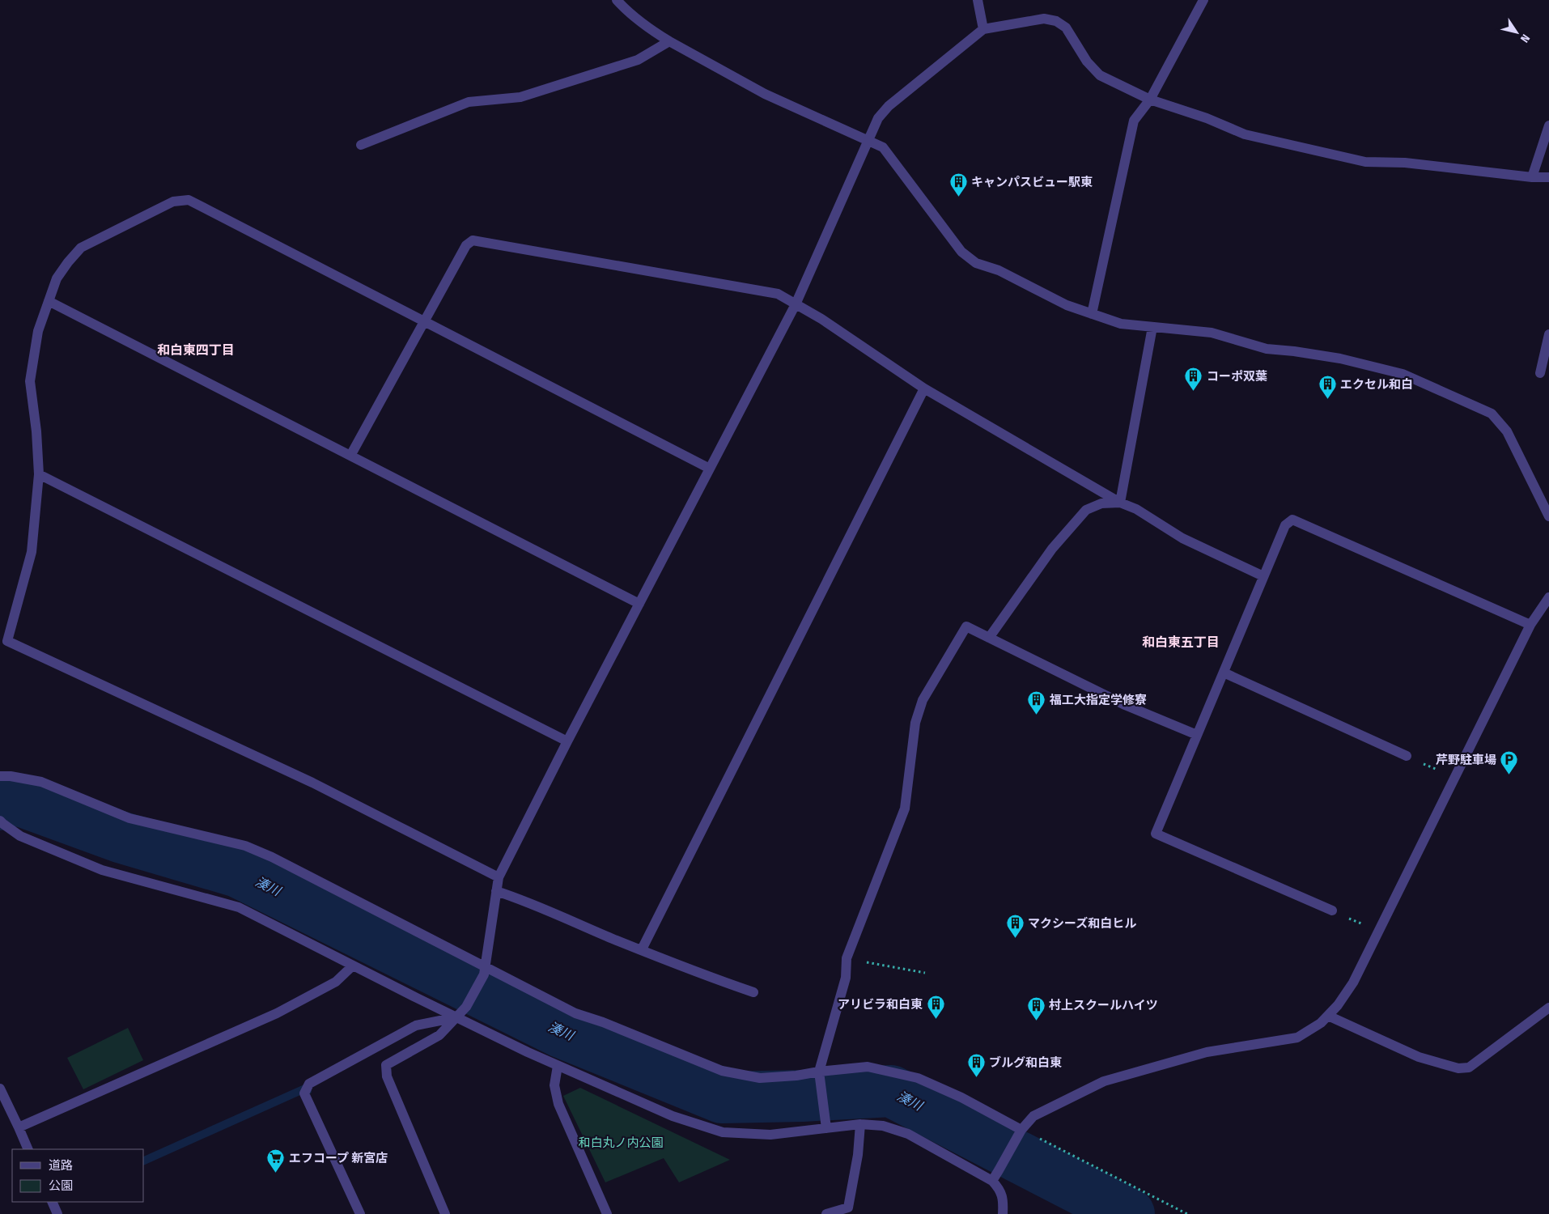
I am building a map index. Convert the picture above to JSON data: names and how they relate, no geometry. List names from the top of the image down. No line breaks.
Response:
{"districts":["和白東四丁目","和白東五丁目"],"water":["湊川"],"parks":["和白丸ノ内公園"],"places":{"building":["キャンパスビュー駅東","コーポ双葉","エクセル和白","福工大指定学修寮","マクシーズ和白ヒル","アリビラ和白東","村上スクールハイツ","ブルグ和白東"],"parking":["芹野駐車場"],"supermarket":["エフコープ 新宮店"]},"legend":["道路","公園"],"north":"bottom right"}
